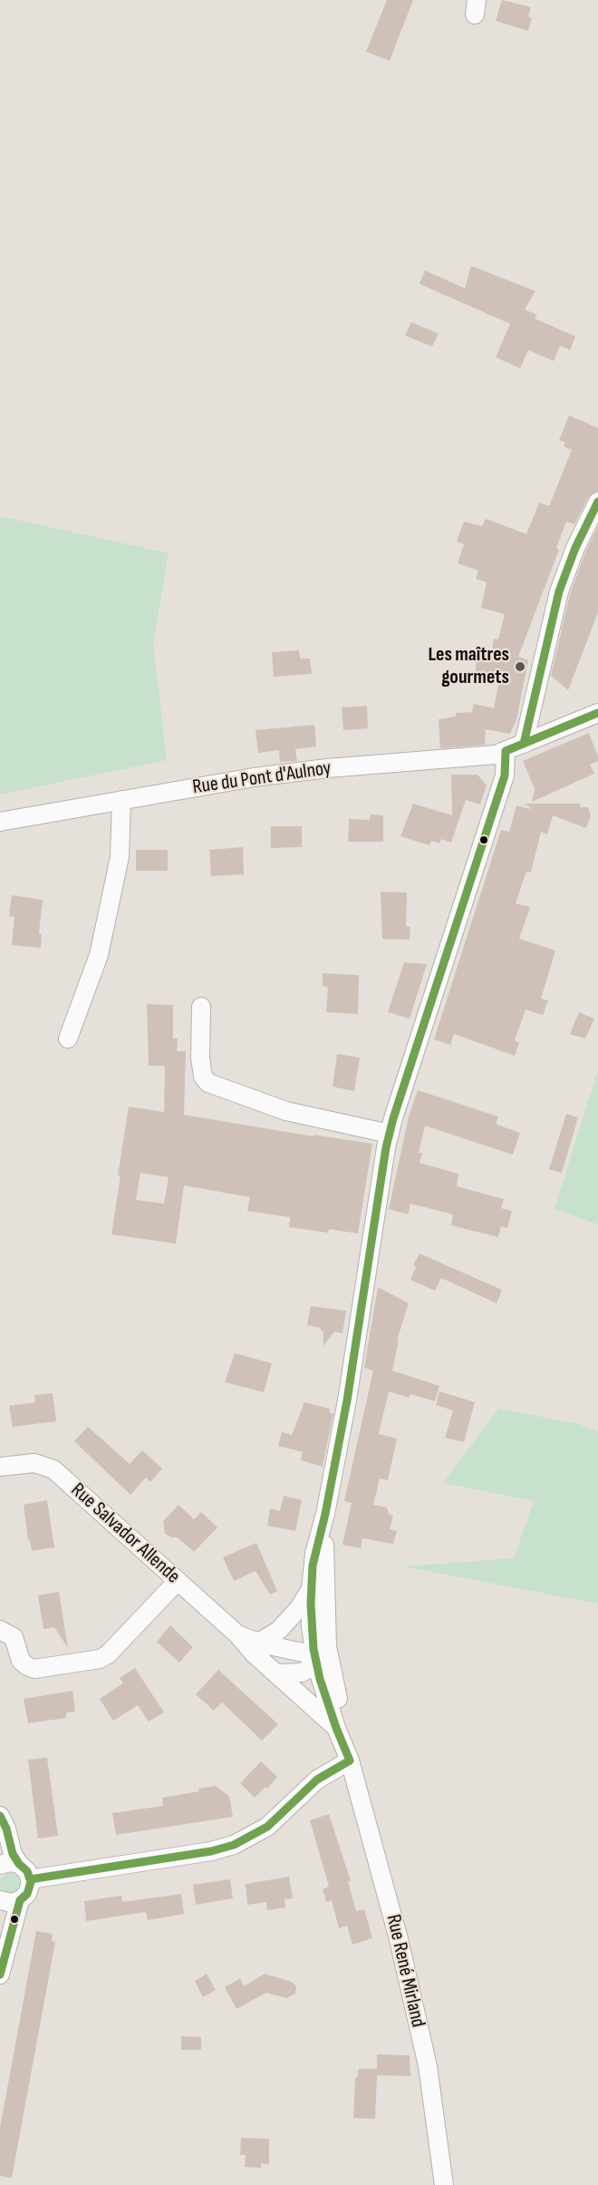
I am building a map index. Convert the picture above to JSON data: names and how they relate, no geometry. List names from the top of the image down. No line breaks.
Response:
{"streets":{"street":["Rue du Pont d'Aulnoy","Rue Salvador Allende","Rue René Mirland"]},"crossings":[["Rue du Pont d'Aulnoy","Rue René Mirland"],["Rue Salvador Allende","Rue René Mirland"]],"places":["Les maîtres gourmets"]}
